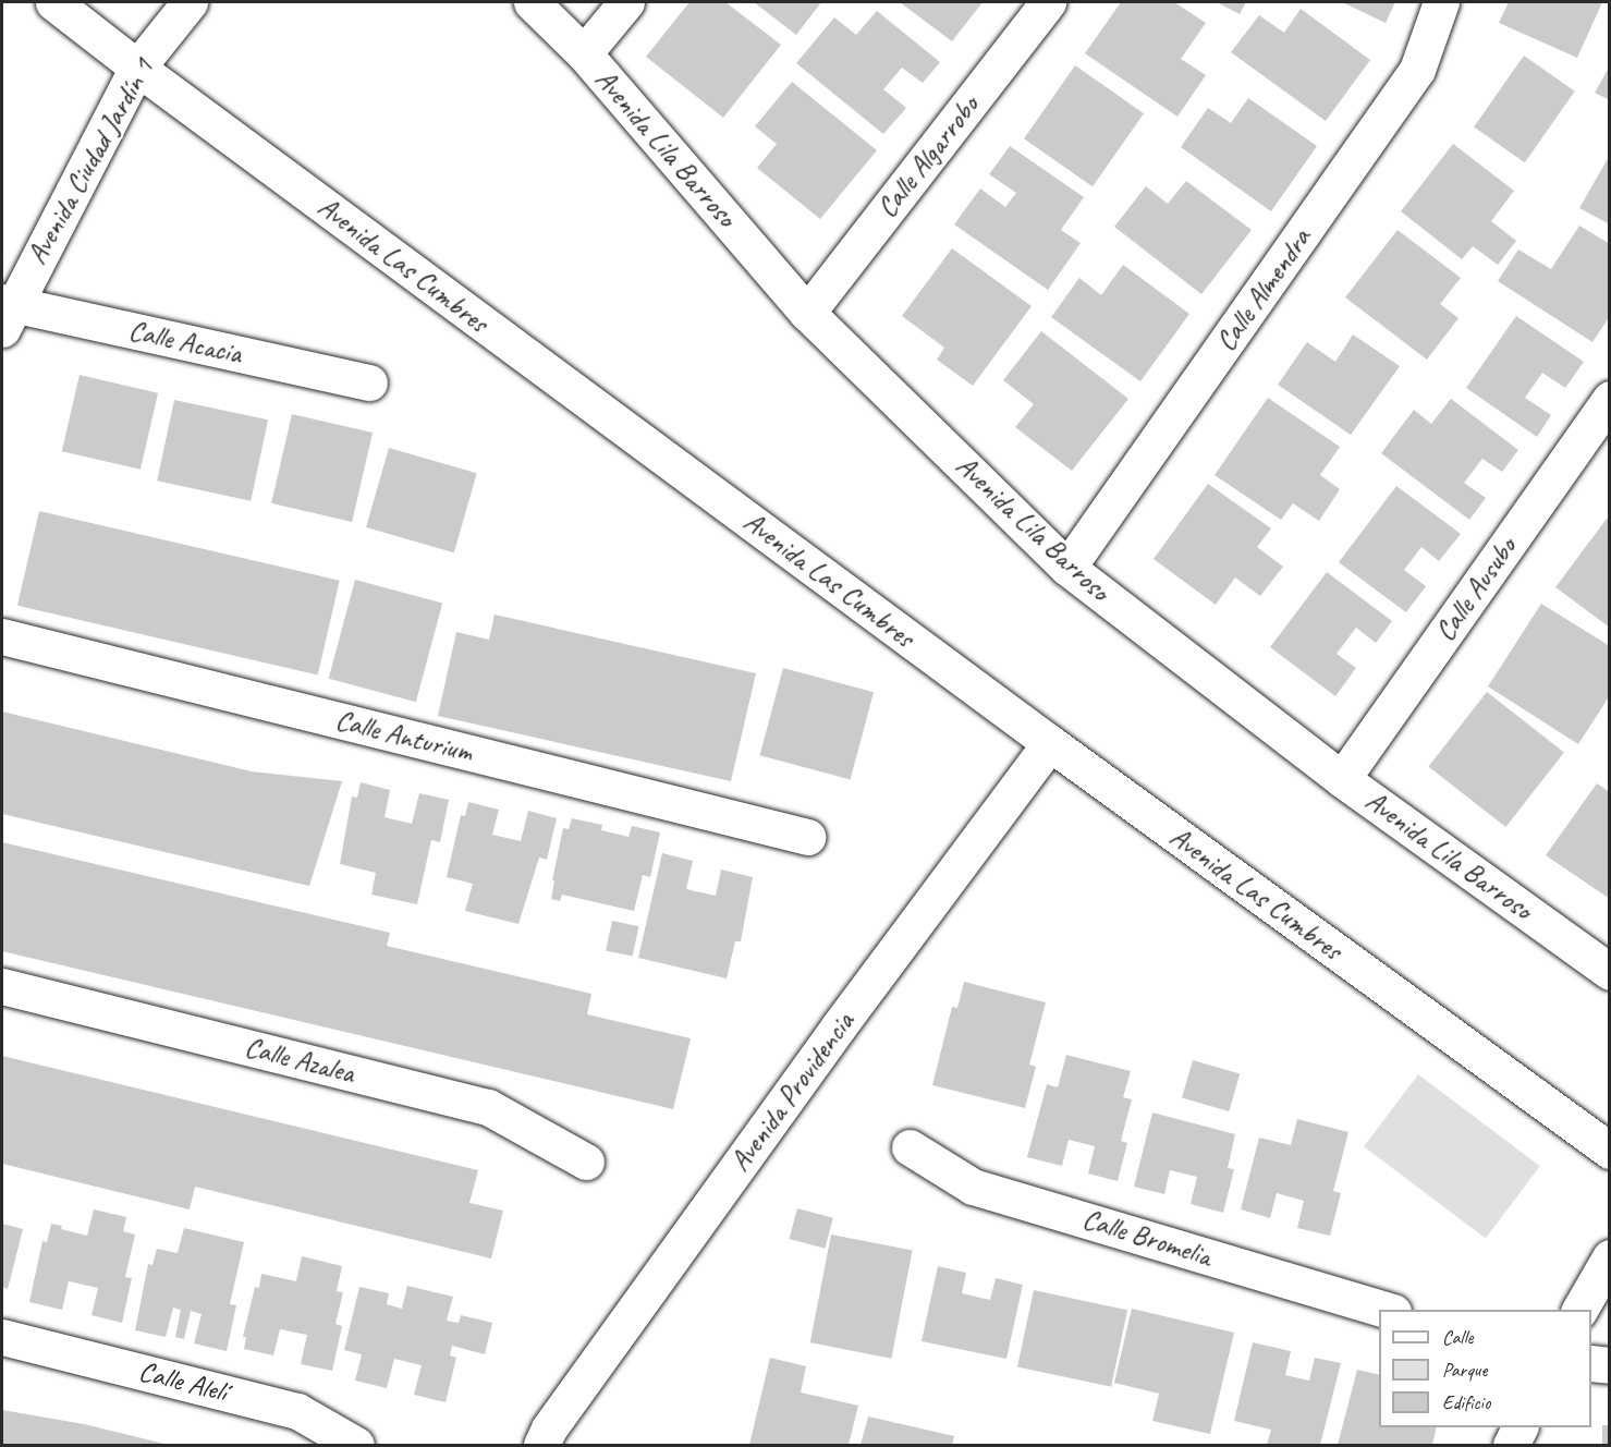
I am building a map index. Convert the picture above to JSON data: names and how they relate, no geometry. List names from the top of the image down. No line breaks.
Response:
{"streets":{"street":["Avenida Lila Barroso","Calle Algarrobo","Avenida Ciudad Jardín 1","Avenida Las Cumbres","Calle Almendra","Calle Acacia","Calle Ausubo","Calle Anturium","Calle Azalea","Avenida Providencia","Calle Bromelia","Calle Alelí"]},"crossings":[["Avenida Lila Barroso","Calle Algarrobo"],["Avenida Lila Barroso","Calle Almendra"],["Avenida Lila Barroso","Calle Ausubo"],["Avenida Ciudad Jardín 1","Avenida Las Cumbres"],["Avenida Ciudad Jardín 1","Calle Acacia"],["Avenida Las Cumbres","Avenida Providencia"]],"legend":["Calle","Parque","Edificio"]}
